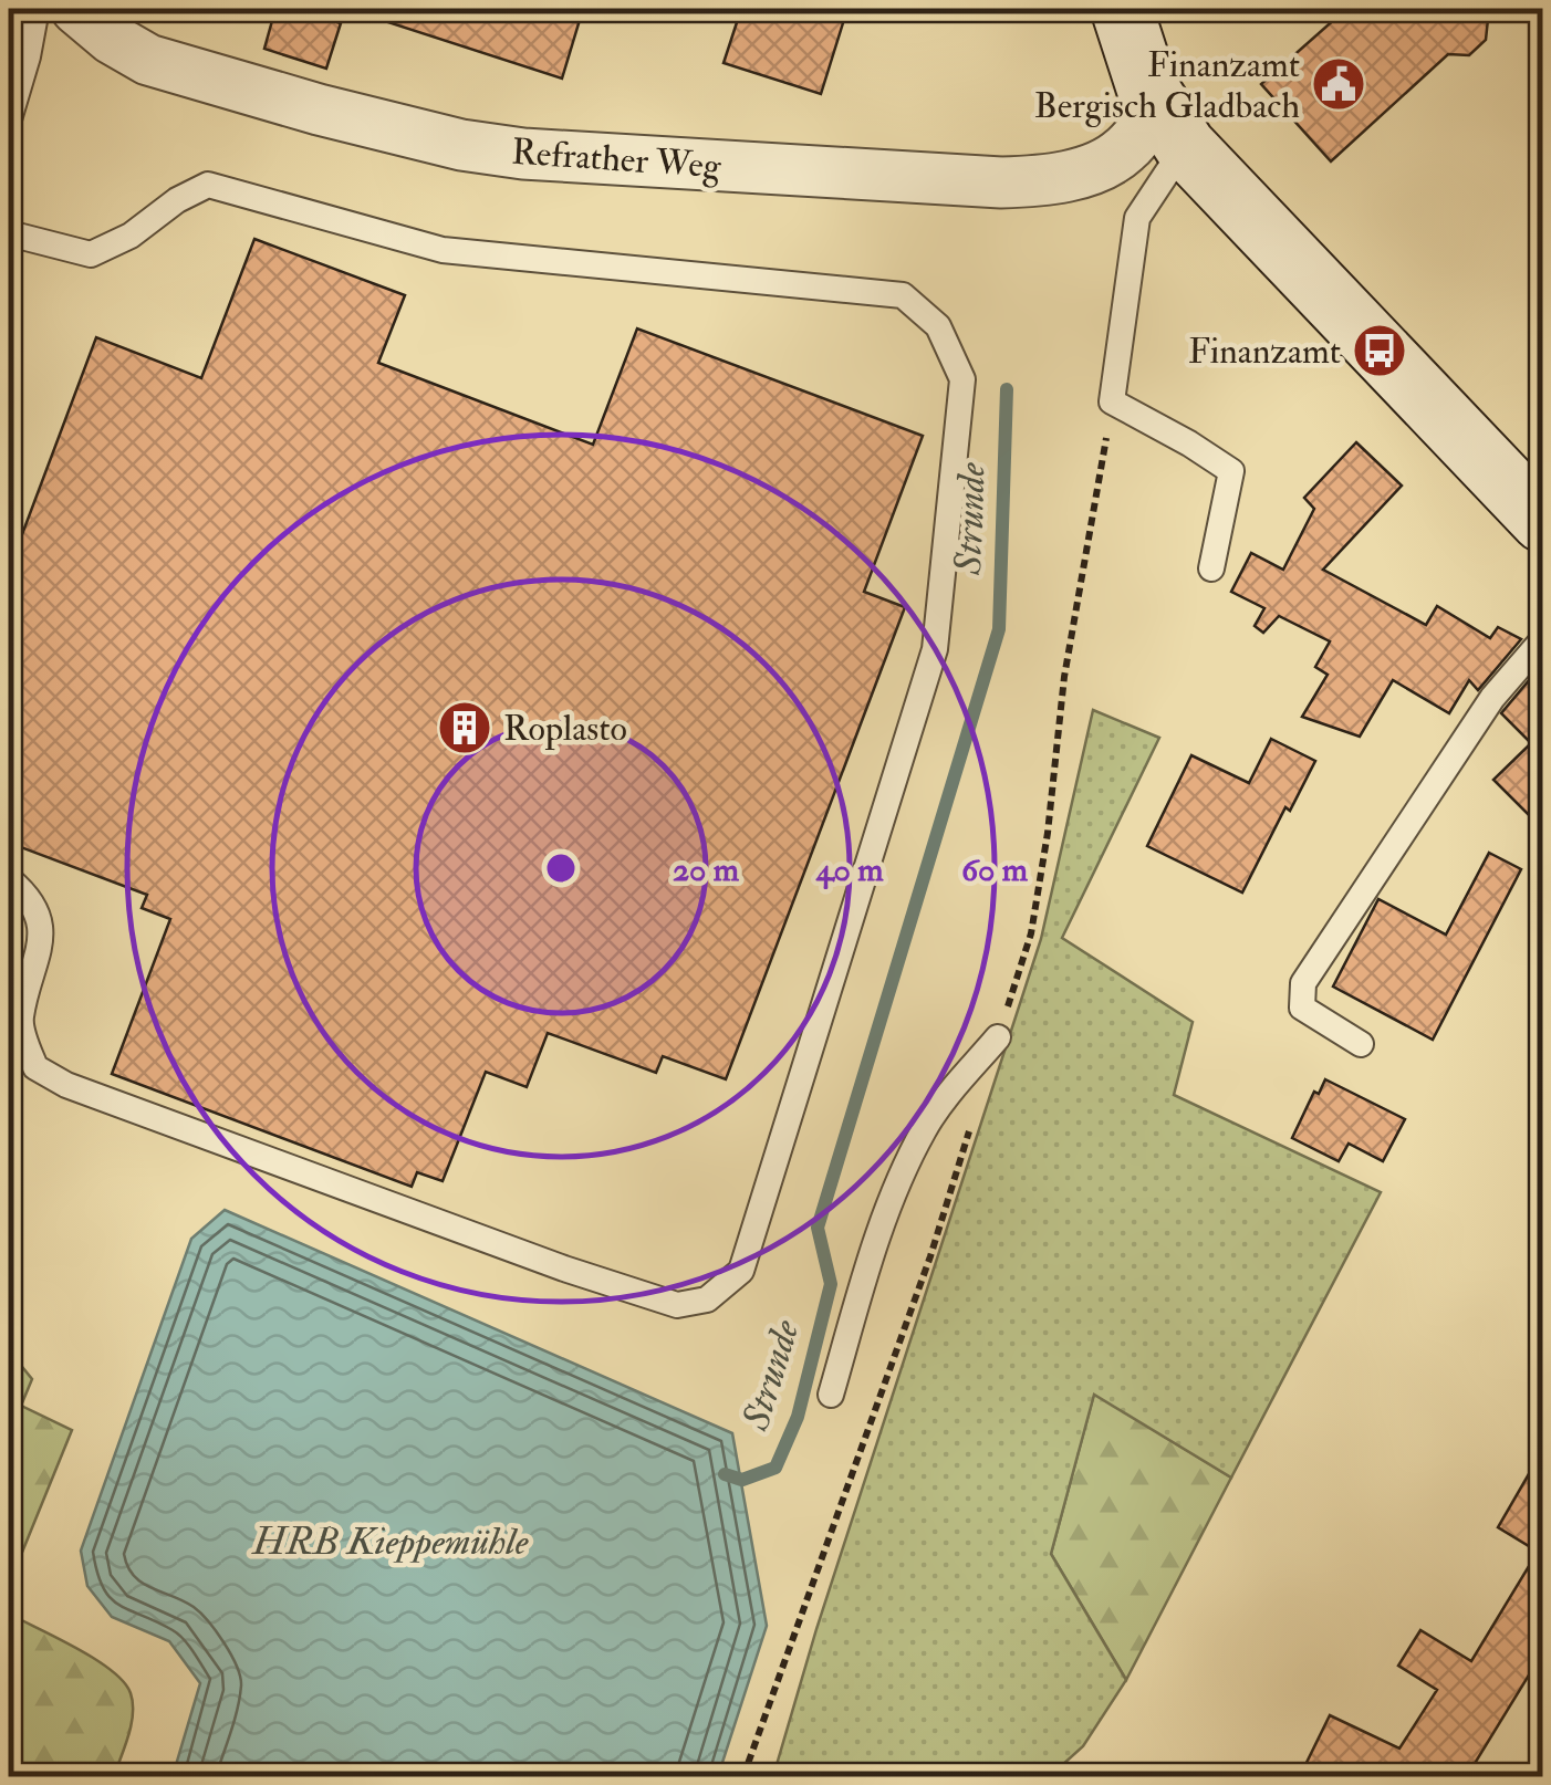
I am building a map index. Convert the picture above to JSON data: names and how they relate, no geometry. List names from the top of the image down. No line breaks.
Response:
{"streets":{"street":["Refrather Weg"]},"water":["Strunde","HRB Kieppemühle"],"places":{"public building":["Finanzamt Bergisch Gladbach"],"bus stop":["Finanzamt"],"building":["Roplasto"]},"rings":["20 m","40 m","60 m"]}
